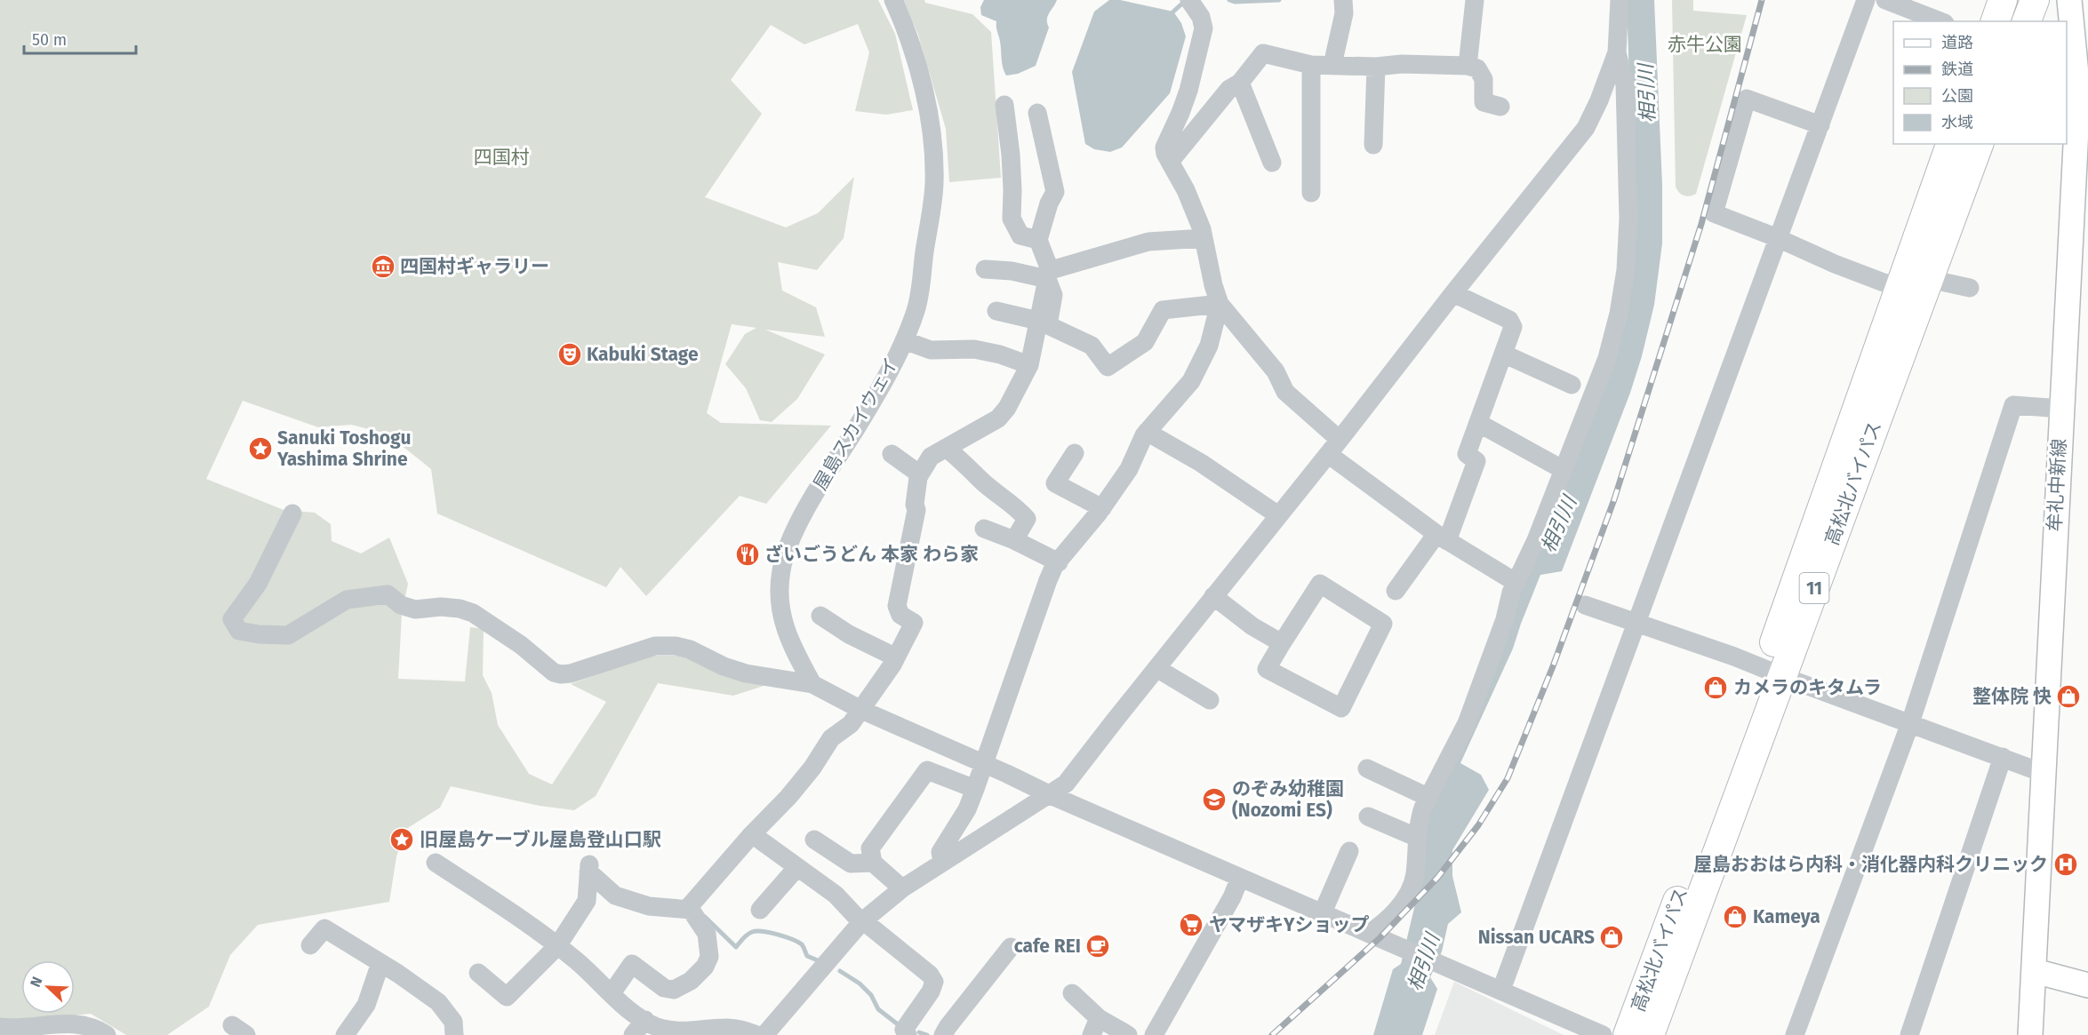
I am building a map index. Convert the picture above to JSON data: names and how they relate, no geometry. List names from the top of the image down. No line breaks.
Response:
{"streets":{"highway":["高松北バイパス","11"],"main road":["牟礼中新線"],"street":["屋島スカイウェイ"]},"water":["相引川"],"parks":["赤牛公園","四国村"],"places":{"museum":["四国村ギャラリー"],"theatre":["Kabuki Stage"],"place":["Sanuki Toshogu Yashima Shrine","旧屋島ケーブル屋島登山口駅"],"restaurant":["ざいごうどん 本家 わら家"],"shop":["カメラのキタムラ","整体院 快","Kameya","Nissan UCARS"],"school or university":["のぞみ幼稚園 (Nozomi ES)"],"hospital":["屋島おおはら内科・消化器内科クリニック"],"supermarket":["ヤマザキYショップ"],"cafe":["cafe REI"]},"legend":["道路","鉄道","公園","水域"],"scale_bar":"50 m","north":"top left"}
